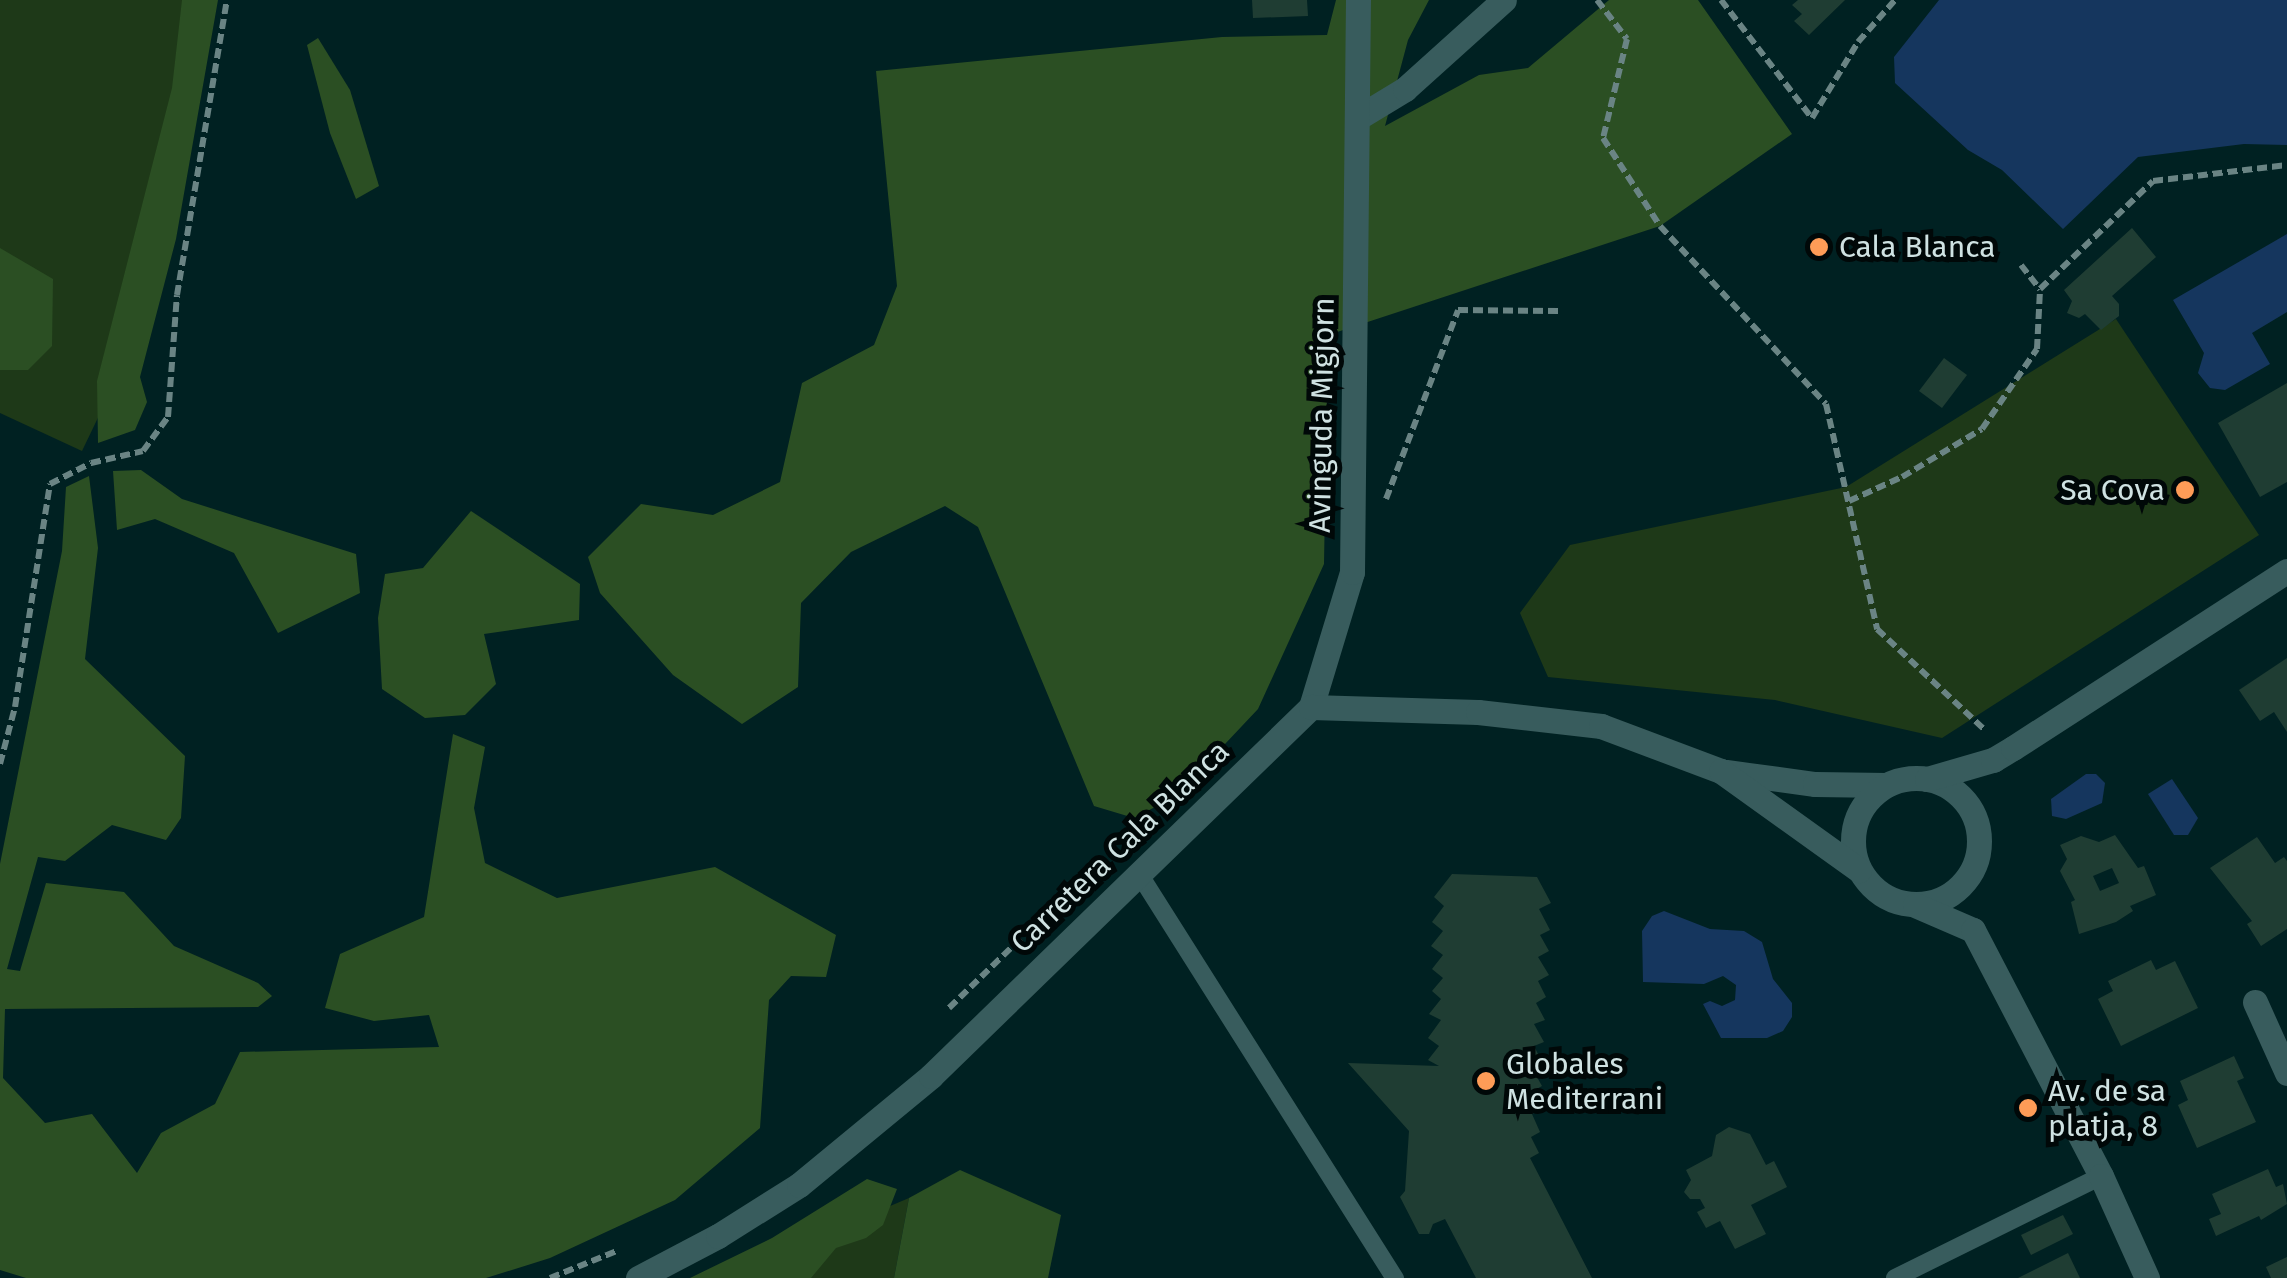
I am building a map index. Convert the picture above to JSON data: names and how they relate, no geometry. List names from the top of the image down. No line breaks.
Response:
{"streets":{"street":["Avinguda Migjorn","Carretera Cala Blanca"]},"crossings":[["Avinguda Migjorn","Carretera Cala Blanca"]],"places":["Cala Blanca","Sa Cova","Globales Mediterrani","Av. de sa platja, 8"]}
